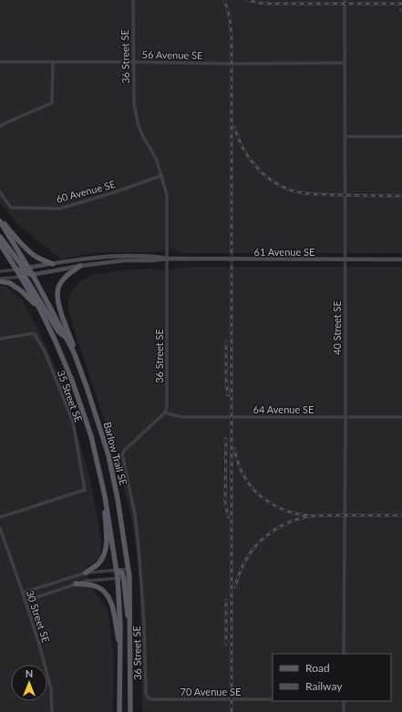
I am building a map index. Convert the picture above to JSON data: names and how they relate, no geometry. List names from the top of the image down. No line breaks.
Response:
{"streets":{"main road":["Barlow Trail SE"],"street":["56 Avenue SE","36 Street SE","60 Avenue SE","61 Avenue SE","40 Street SE","35 Street SE","64 Avenue SE","30 Street SE","70 Avenue SE"]},"crossings":[["56 Avenue SE","36 Street SE"],["56 Avenue SE","40 Street SE"],["36 Street SE","60 Avenue SE"],["36 Street SE","61 Avenue SE"],["36 Street SE","64 Avenue SE"],["36 Street SE","70 Avenue SE"],["61 Avenue SE","40 Street SE"],["61 Avenue SE","Barlow Trail SE"],["40 Street SE","64 Avenue SE"]],"legend":["Road","Railway"],"north":"top"}
